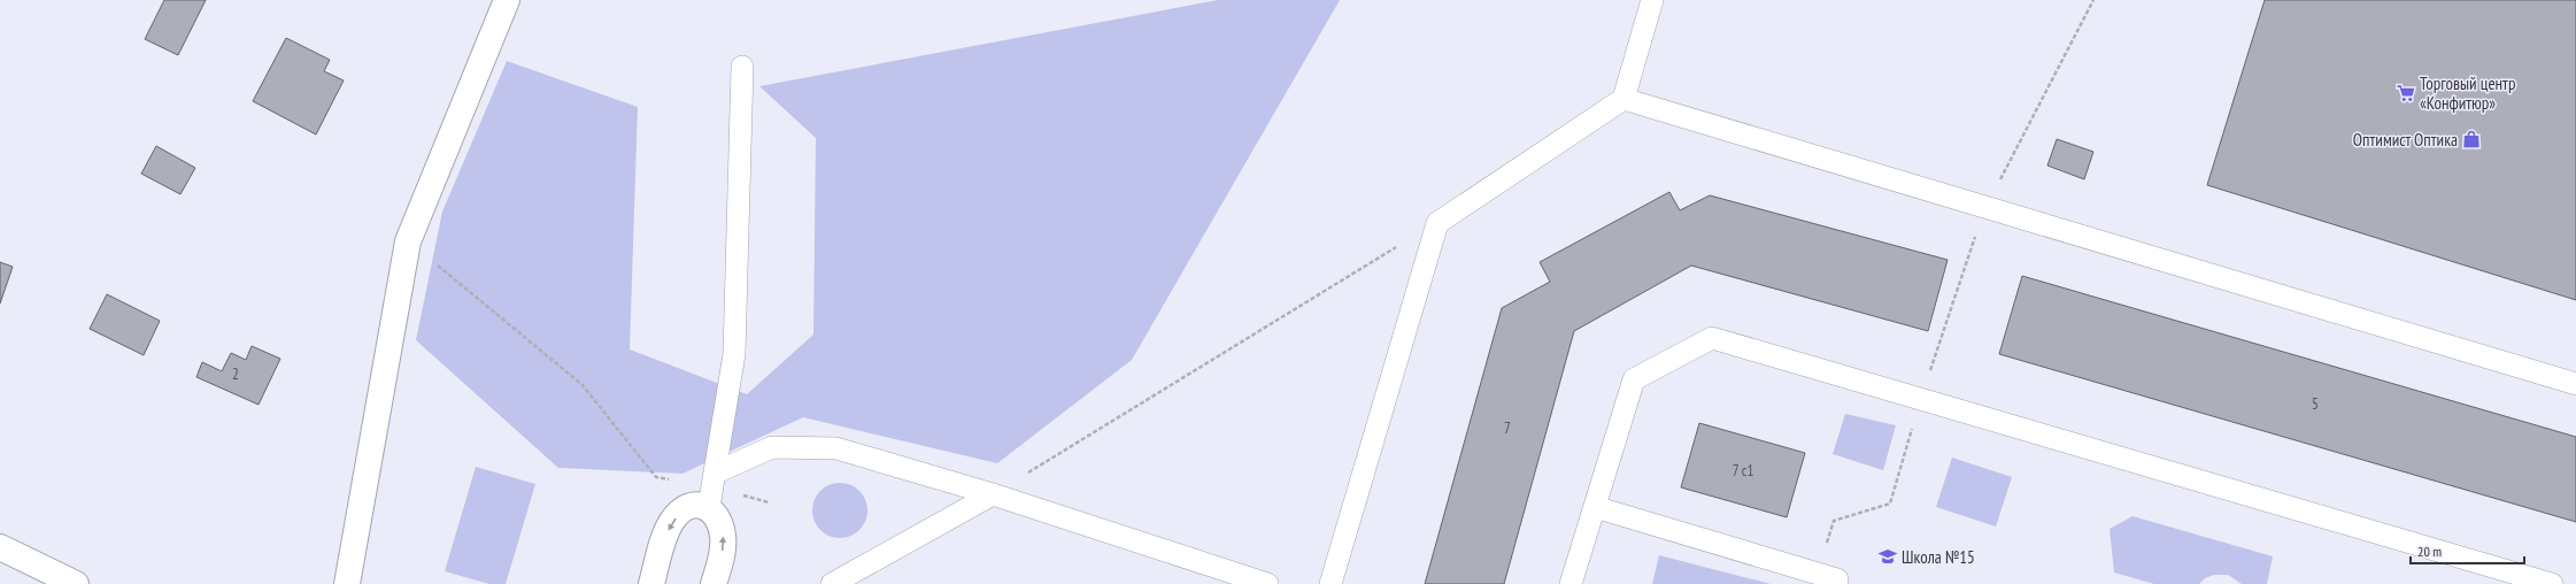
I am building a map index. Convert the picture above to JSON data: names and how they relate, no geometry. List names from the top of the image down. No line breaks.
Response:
{"places":{"supermarket":["Торговый центр «Конфитюр»"],"shop":["Оптимист Оптика"],"school or university":["Школа №15"]},"house_numbers":["2","5","7","7 с1"],"scale_bar":"20 m"}
